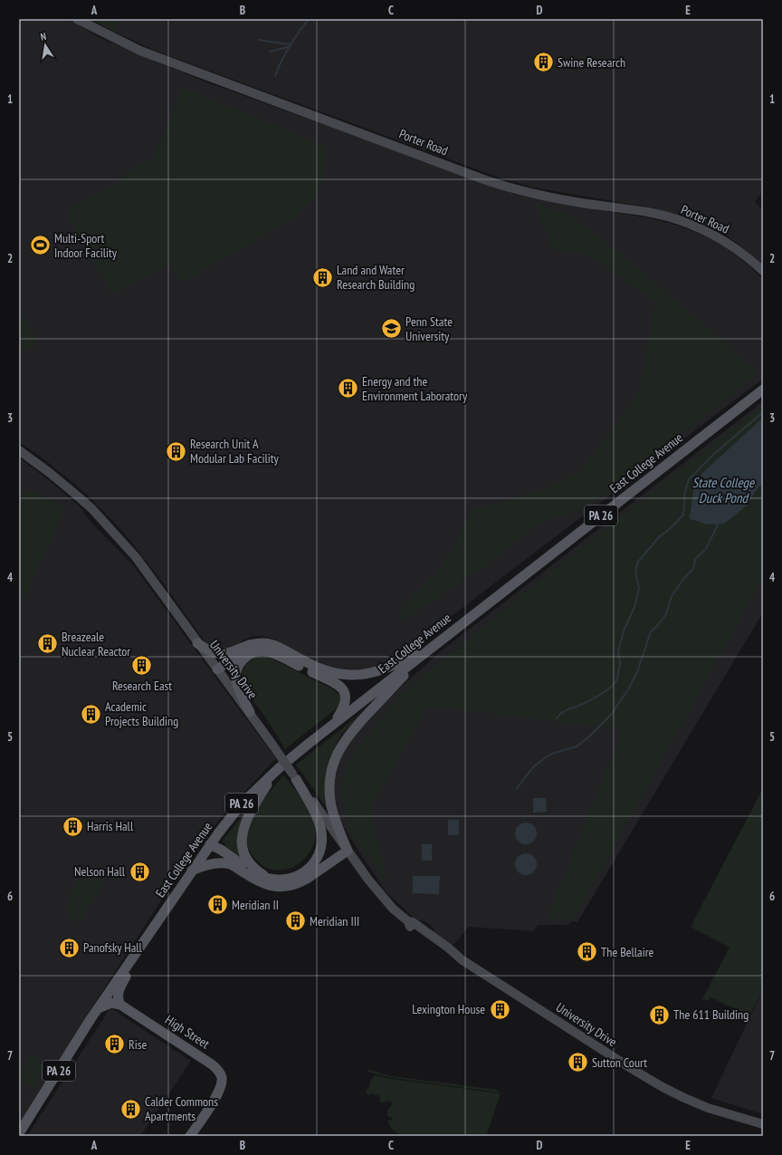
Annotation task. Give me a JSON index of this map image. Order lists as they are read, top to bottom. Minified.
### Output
{"streets":{"main road":["Porter Road","East College Avenue","PA 26","University Drive","High Street"]},"crossings":[["East College Avenue","High Street"]],"water":["State College Duck Pond"],"places":{"building":["Swine Research","Land and Water Research Building","Energy and the Environment Laboratory","Research Unit A Modular Lab Facility","Breazeale Nuclear Reactor","Research East","Academic Projects Building","Harris Hall","Nelson Hall","Meridian II","Meridian III","Panofsky Hall","The Bellaire","Lexington House","The 611 Building","Rise","Sutton Court","Calder Commons Apartments"],"sports":["Multi-Sport Indoor Facility"],"school or university":["Penn State University"]},"north":"top","grid":{"columns":["A","B","C","D","E"],"rows":["1","2","3","4","5","6","7"]}}
